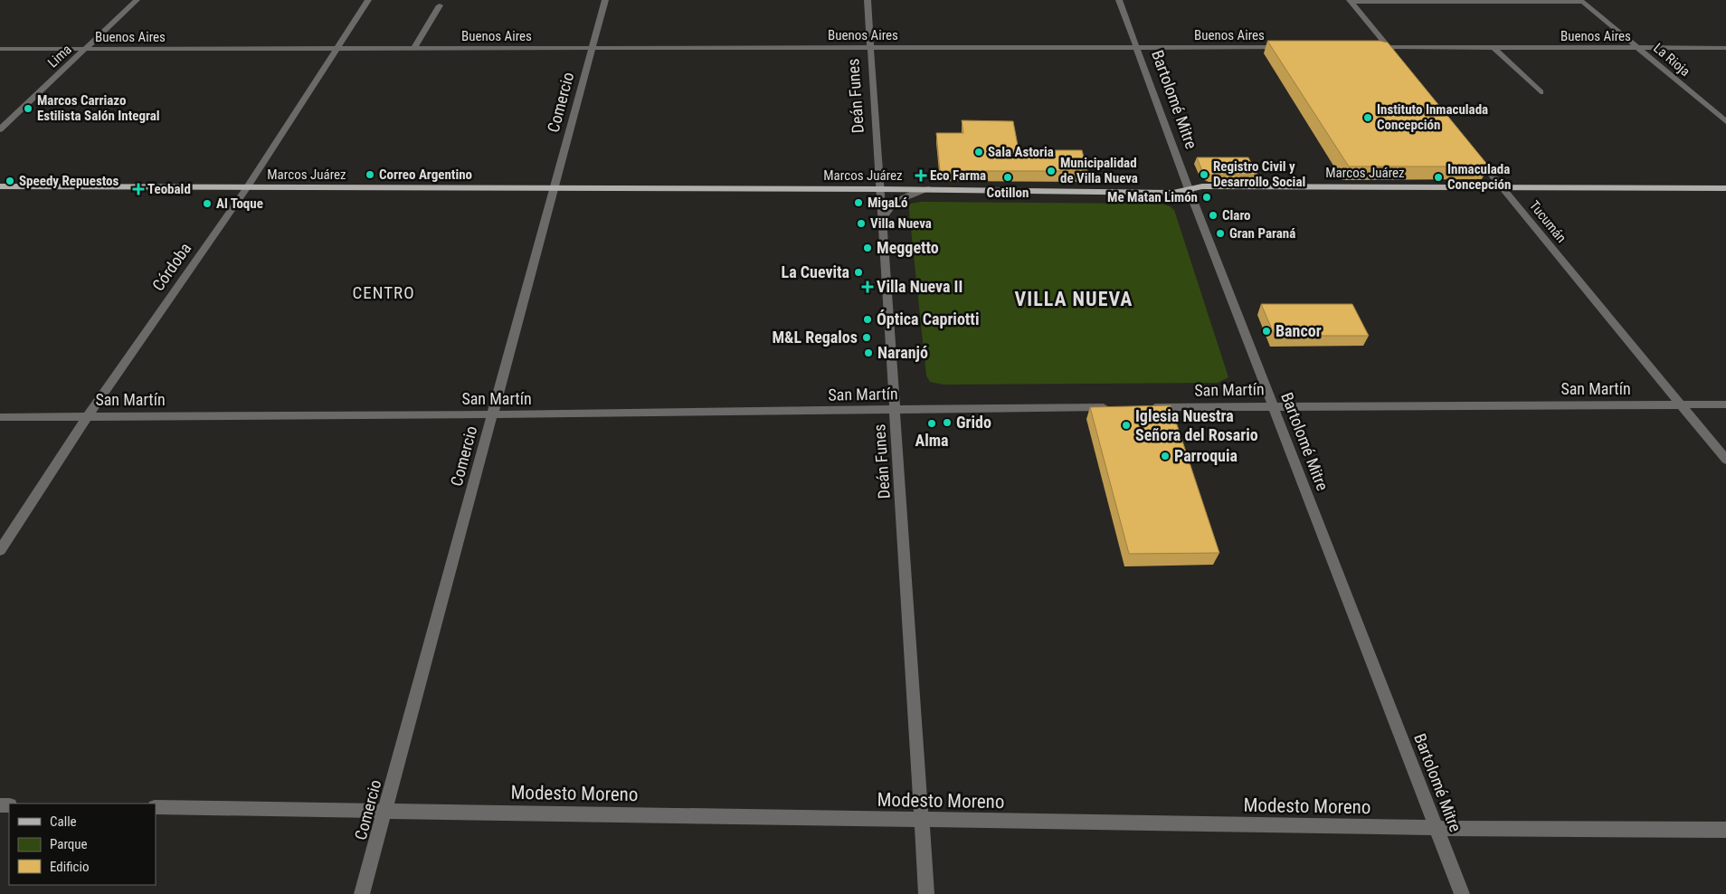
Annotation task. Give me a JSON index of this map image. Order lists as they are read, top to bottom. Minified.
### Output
{"streets":{"main road":["Marcos Juárez"],"street":["Buenos Aires","Lima","La Rioja","Deán Funes","Bartolomé Mitre","Comercio","Tucumán","Córdoba","San Martín","Modesto Moreno"]},"crossings":[["Buenos Aires","Lima"],["Buenos Aires","La Rioja"],["Buenos Aires","Deán Funes"],["Buenos Aires","Bartolomé Mitre"],["Buenos Aires","Comercio"],["Buenos Aires","Córdoba"],["Deán Funes","Marcos Juárez"],["Deán Funes","San Martín"],["Deán Funes","Modesto Moreno"],["Bartolomé Mitre","Marcos Juárez"],["Bartolomé Mitre","San Martín"],["Bartolomé Mitre","Modesto Moreno"],["Comercio","Marcos Juárez"],["Comercio","San Martín"],["Comercio","Modesto Moreno"],["Marcos Juárez","Tucumán"],["Marcos Juárez","Córdoba"],["Tucumán","San Martín"],["Córdoba","San Martín"]],"districts":["CENTRO","VILLA NUEVA"],"places":{"other":["Marcos Carriazo Estilista Salón Integral","Instituto Inmaculada Concepción","Sala Astoria","Municipalidad de Villa Nueva","Correo Argentino","Registro Civil y Desarrollo Social","Cotillon","Inmaculada Concepción","Speedy Repuestos","Me Matan Limón","MigaLó","Al Toque","Claro","Villa Nueva","Gran Paraná","Meggetto","La Cuevita","Óptica Capriotti","Bancor","M&L Regalos","Naranjó","Grido","Alma","Iglesia Nuestra Señora del Rosario","Parroquia"],"health":["Eco Farma","Teobald","Villa Nueva II"]},"legend":["Calle","Parque","Edificio"]}
